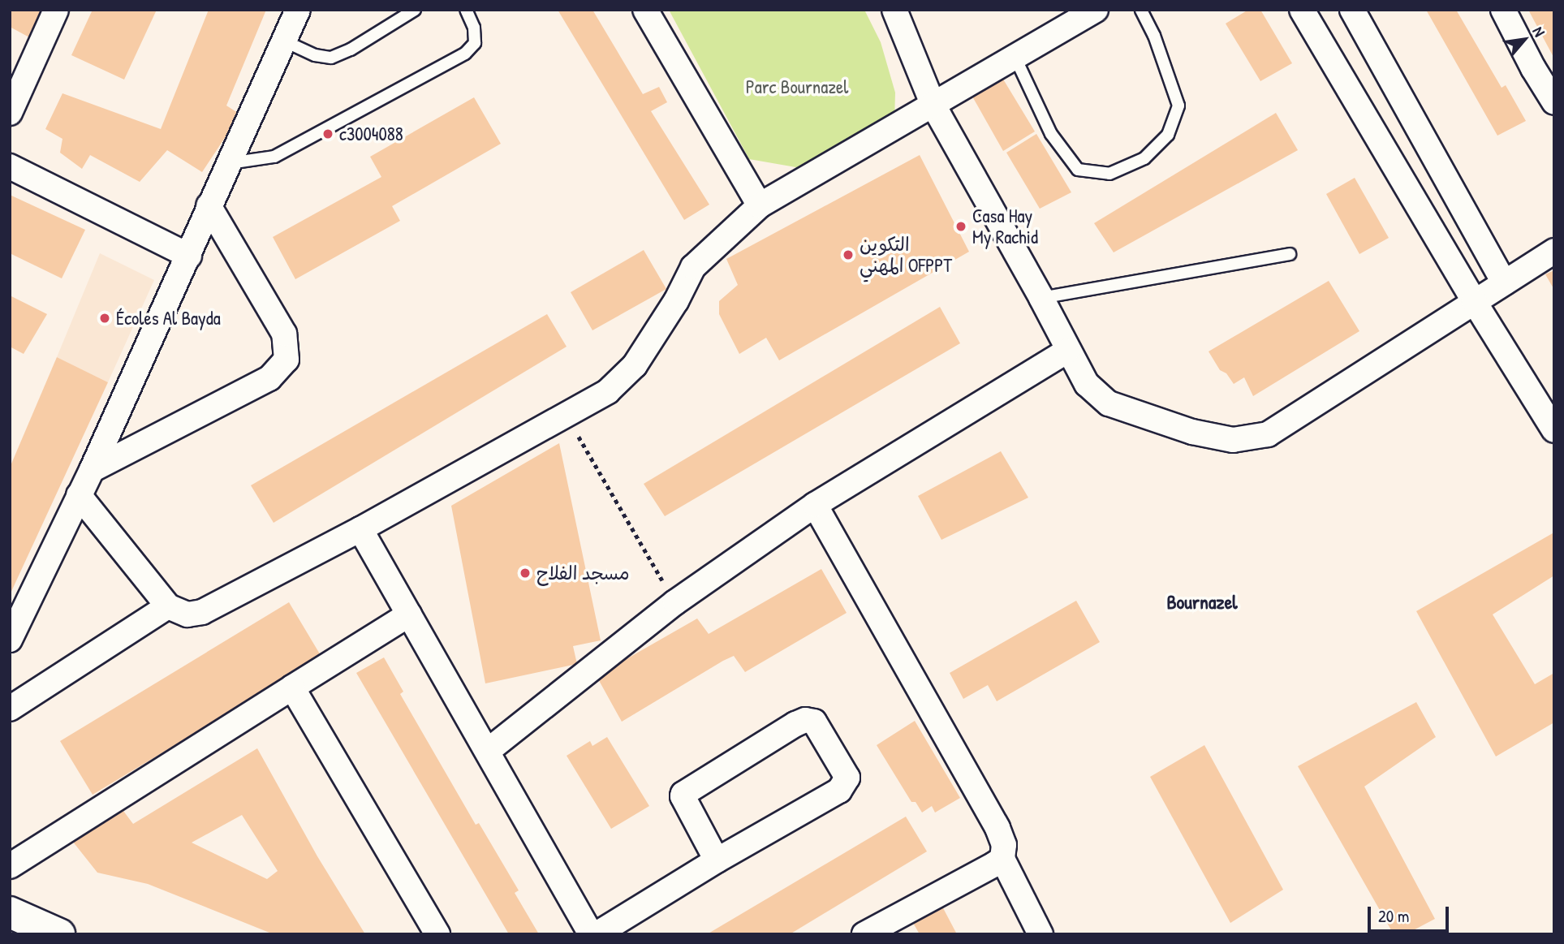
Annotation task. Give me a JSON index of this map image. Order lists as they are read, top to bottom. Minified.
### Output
{"districts":["Bournazel"],"parks":["Parc Bournazel"],"places":["c3004088","Casa Hay My Rachid","التكوين المهني OFPPT","Écoles Al Bayda","مسجد الفلاح"],"scale_bar":"20 m","north":"top right"}
